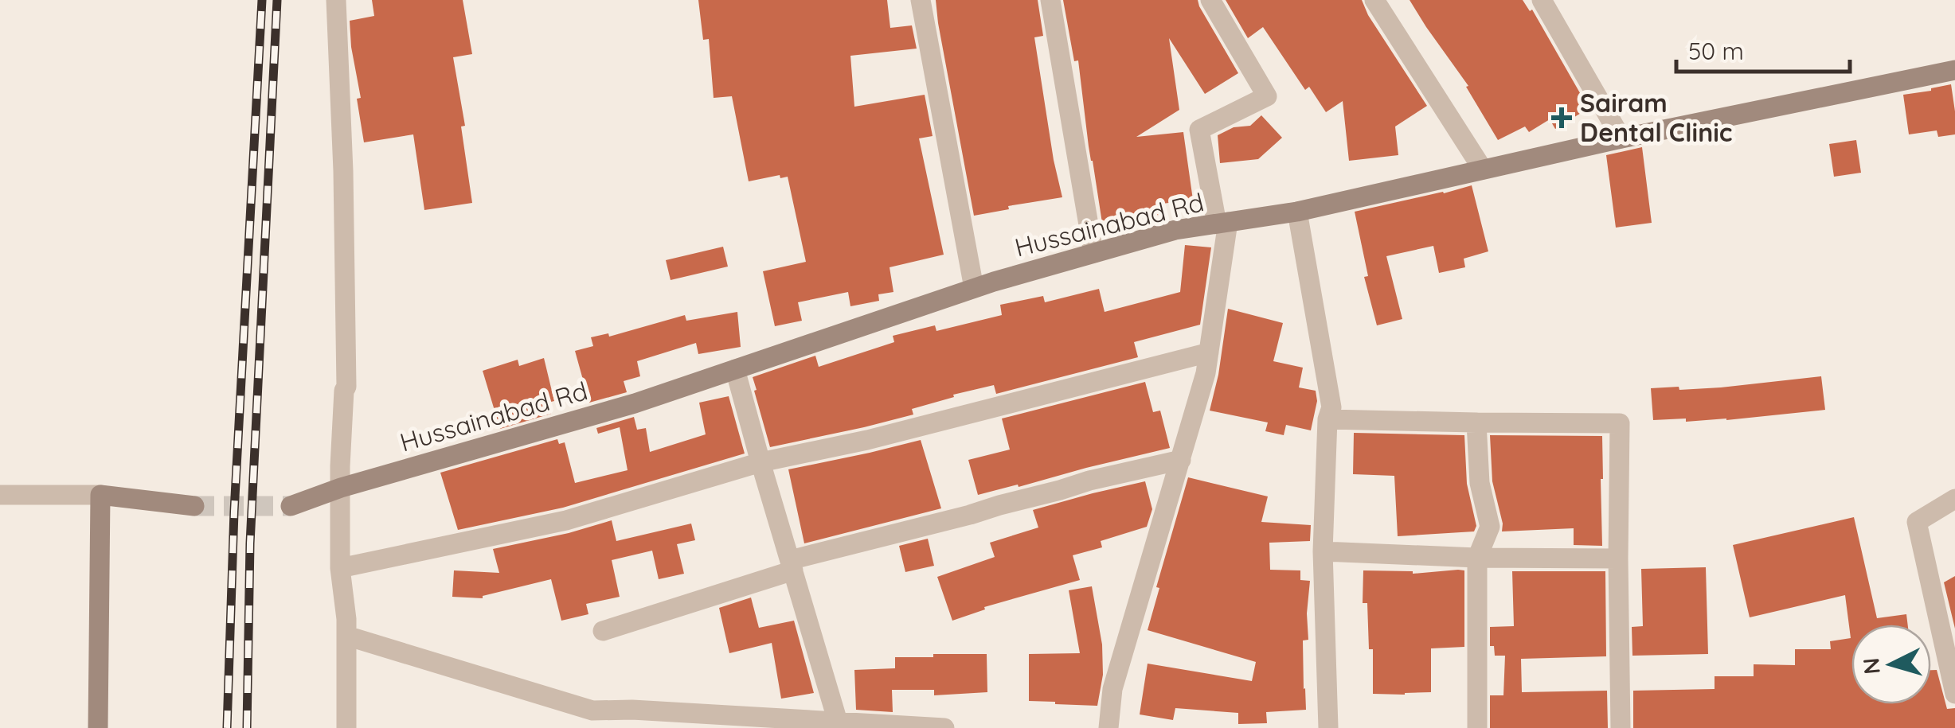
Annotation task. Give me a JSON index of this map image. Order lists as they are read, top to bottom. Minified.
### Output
{"streets":{"street":["Hussainabad Rd"]},"places":{"health":["Sairam Dental Clinic"]},"scale_bar":"50 m","north":"left"}
